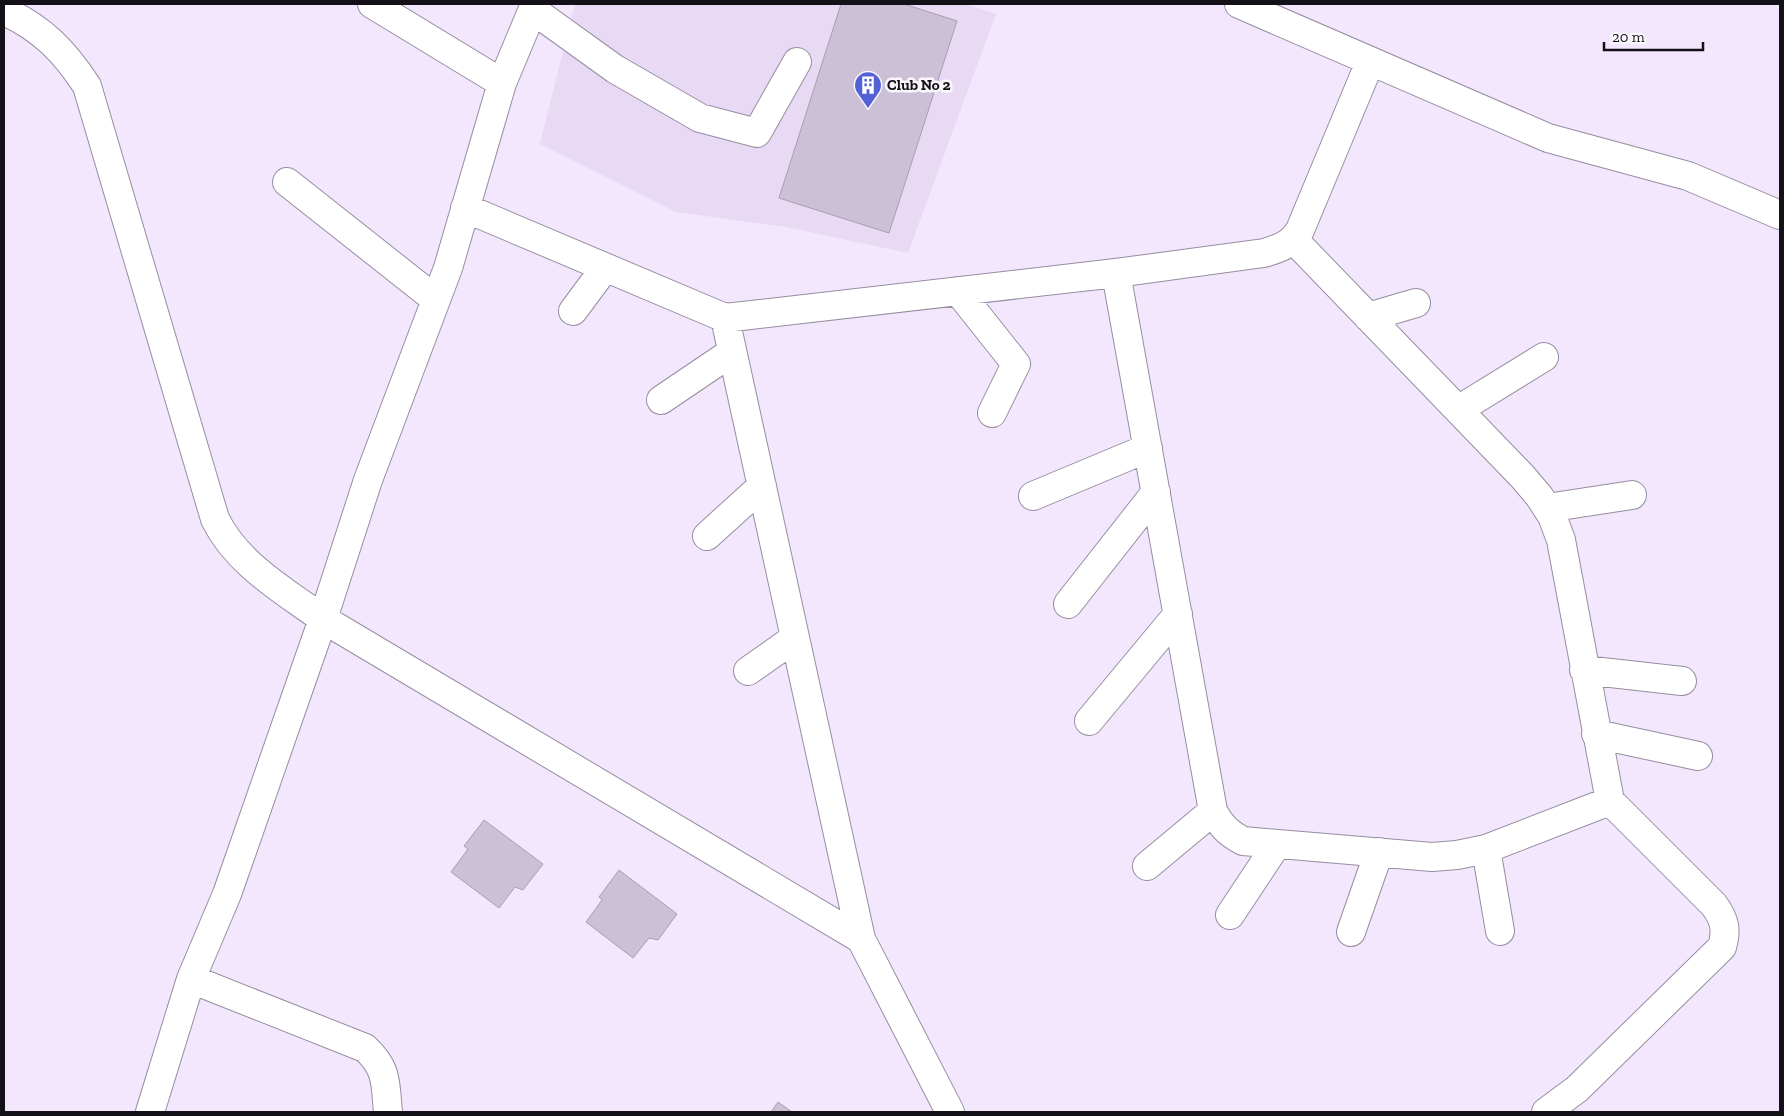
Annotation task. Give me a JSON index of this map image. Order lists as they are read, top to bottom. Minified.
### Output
{"places":{"building":["Club No 2"]},"scale_bar":"20 m"}
